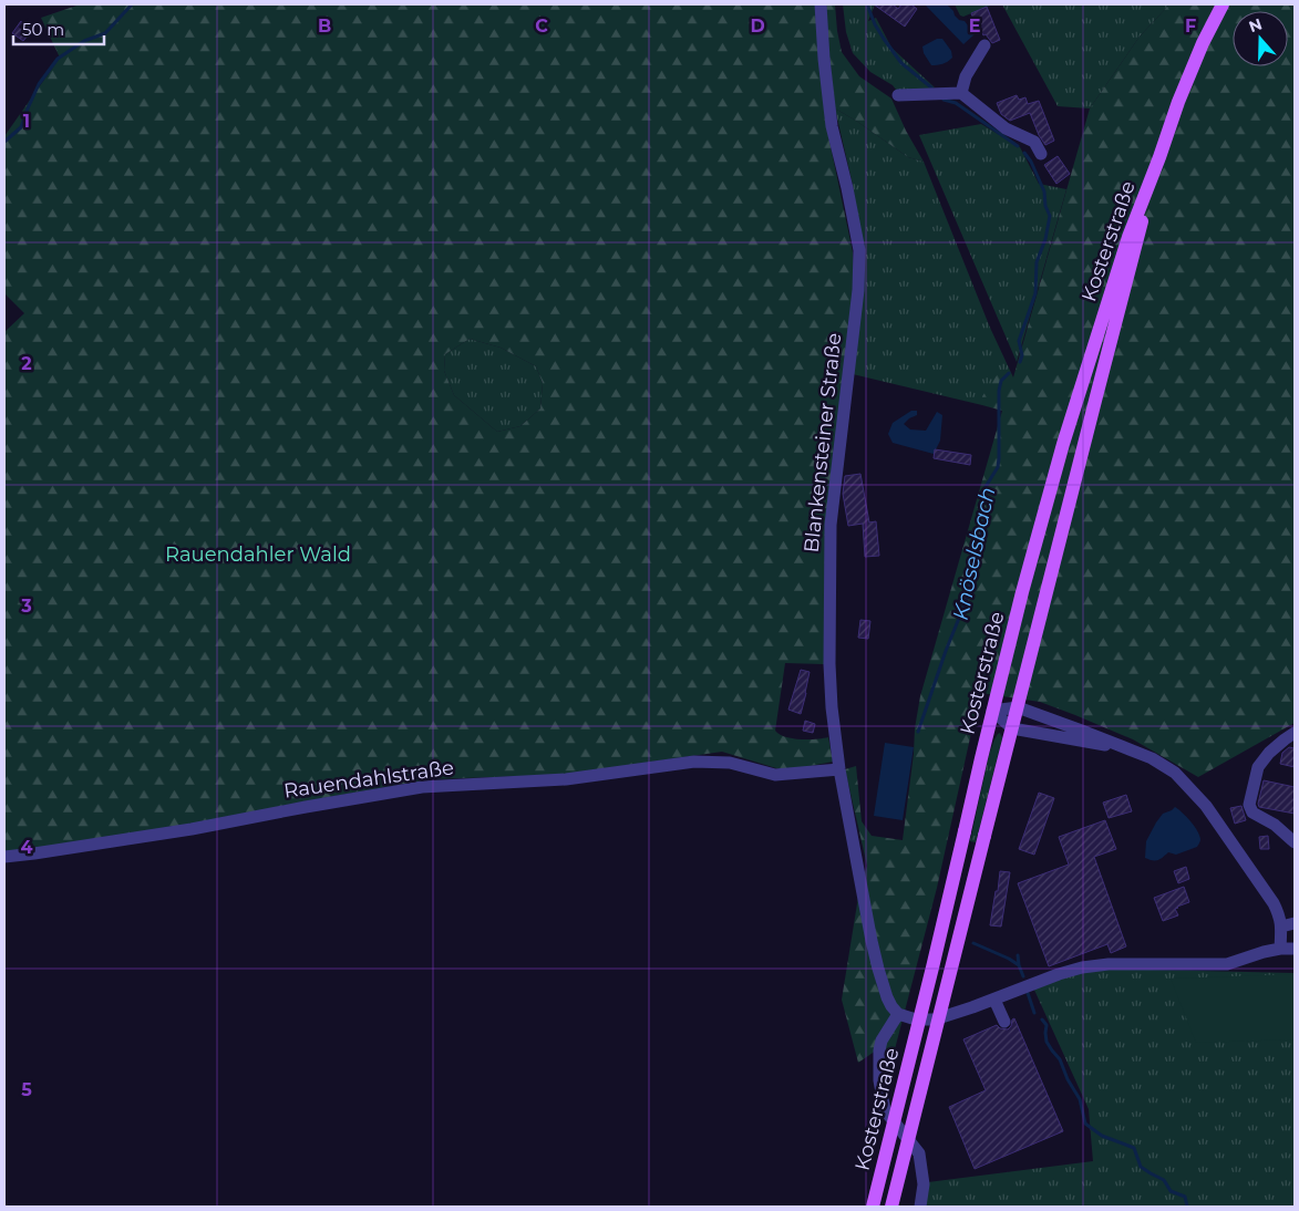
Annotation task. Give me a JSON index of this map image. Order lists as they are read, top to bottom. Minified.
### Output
{"streets":{"main road":["Kosterstraße"],"street":["Blankensteiner Straße","Rauendahlstraße"]},"crossings":[["Blankensteiner Straße","Rauendahlstraße"]],"water":["Knöselsbach"],"parks":["Rauendahler Wald"],"scale_bar":"50 m","north":"top","grid":{"columns":["B","C","D","E","F"],"rows":["1","2","3","4","5"]}}
